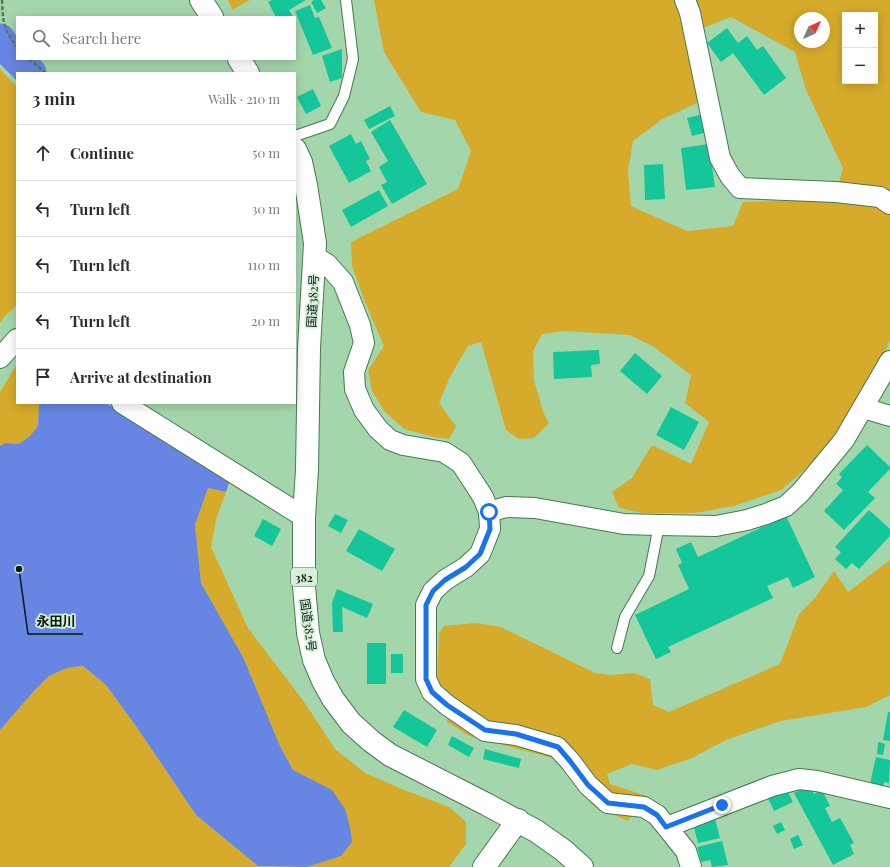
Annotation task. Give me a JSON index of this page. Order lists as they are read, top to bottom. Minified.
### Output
{"streets":{"main road":["国道382号","382"]},"places":["永田川"],"north":"top right","page":{"map_buttons":["+","−"],"search":"Search here","heading":["3 min","Walk · 210 m"],"list":[["Continue","50 m"],["Turn left","30 m"],["Turn left","110 m"],["Turn left","20 m"],"Arrive at destination"]}}
